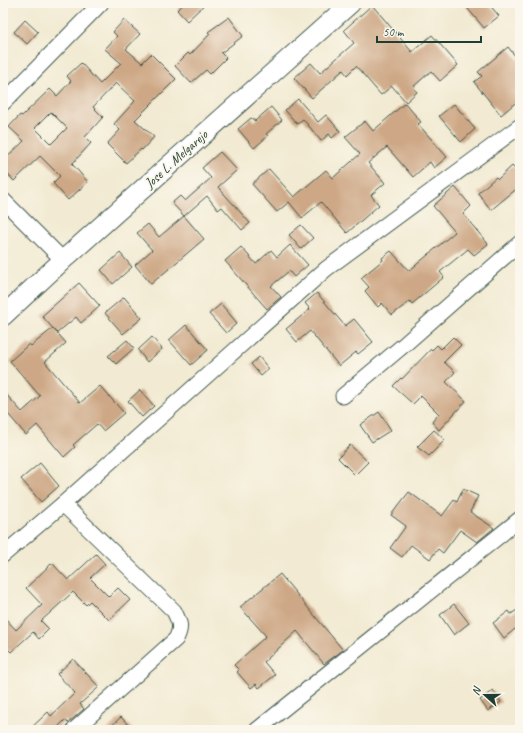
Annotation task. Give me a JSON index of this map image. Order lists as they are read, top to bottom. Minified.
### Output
{"streets":{"street":["Jose L. Melgarejo"]},"scale_bar":"50 m","north":"left"}
